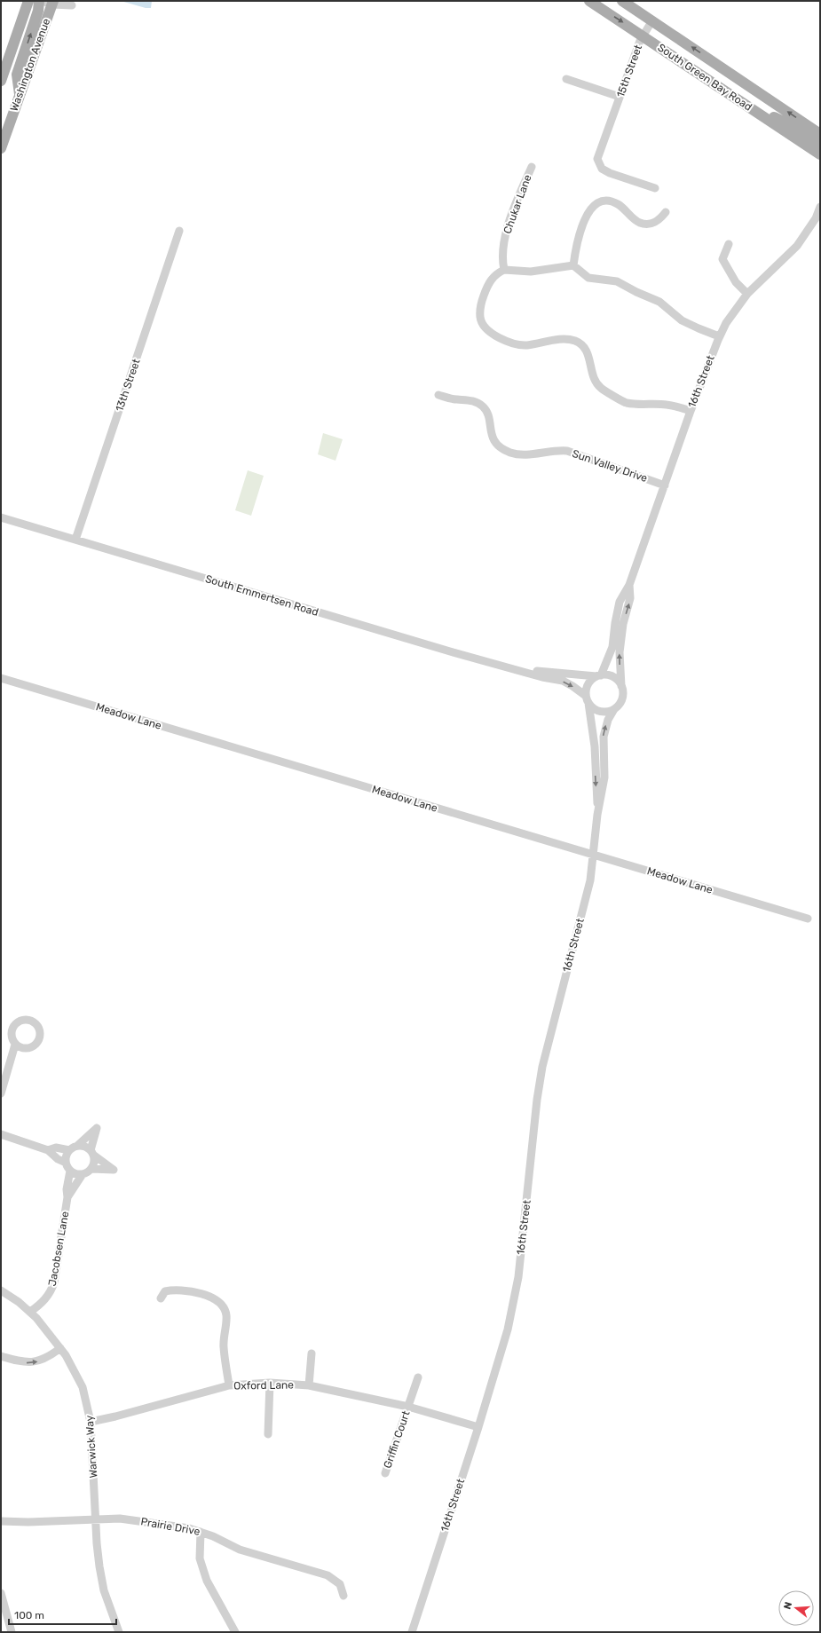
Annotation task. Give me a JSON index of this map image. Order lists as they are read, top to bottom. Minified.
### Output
{"streets":{"main road":["Washington Avenue","South Green Bay Road"],"street":["15th Street","Chukar Lane","16th Street","13th Street","Sun Valley Drive","South Emmertsen Road","Meadow Lane","Jacobsen Lane","Oxford Lane","Griffin Court","Warwick Way","Prairie Drive"]},"crossings":[["15th Street","South Green Bay Road"],["16th Street","Sun Valley Drive"],["16th Street","South Emmertsen Road"],["16th Street","Meadow Lane"],["16th Street","Oxford Lane"],["13th Street","South Emmertsen Road"],["Jacobsen Lane","Warwick Way"],["Oxford Lane","Griffin Court"],["Oxford Lane","Warwick Way"],["Warwick Way","Prairie Drive"]],"scale_bar":"100 m","north":"left"}
